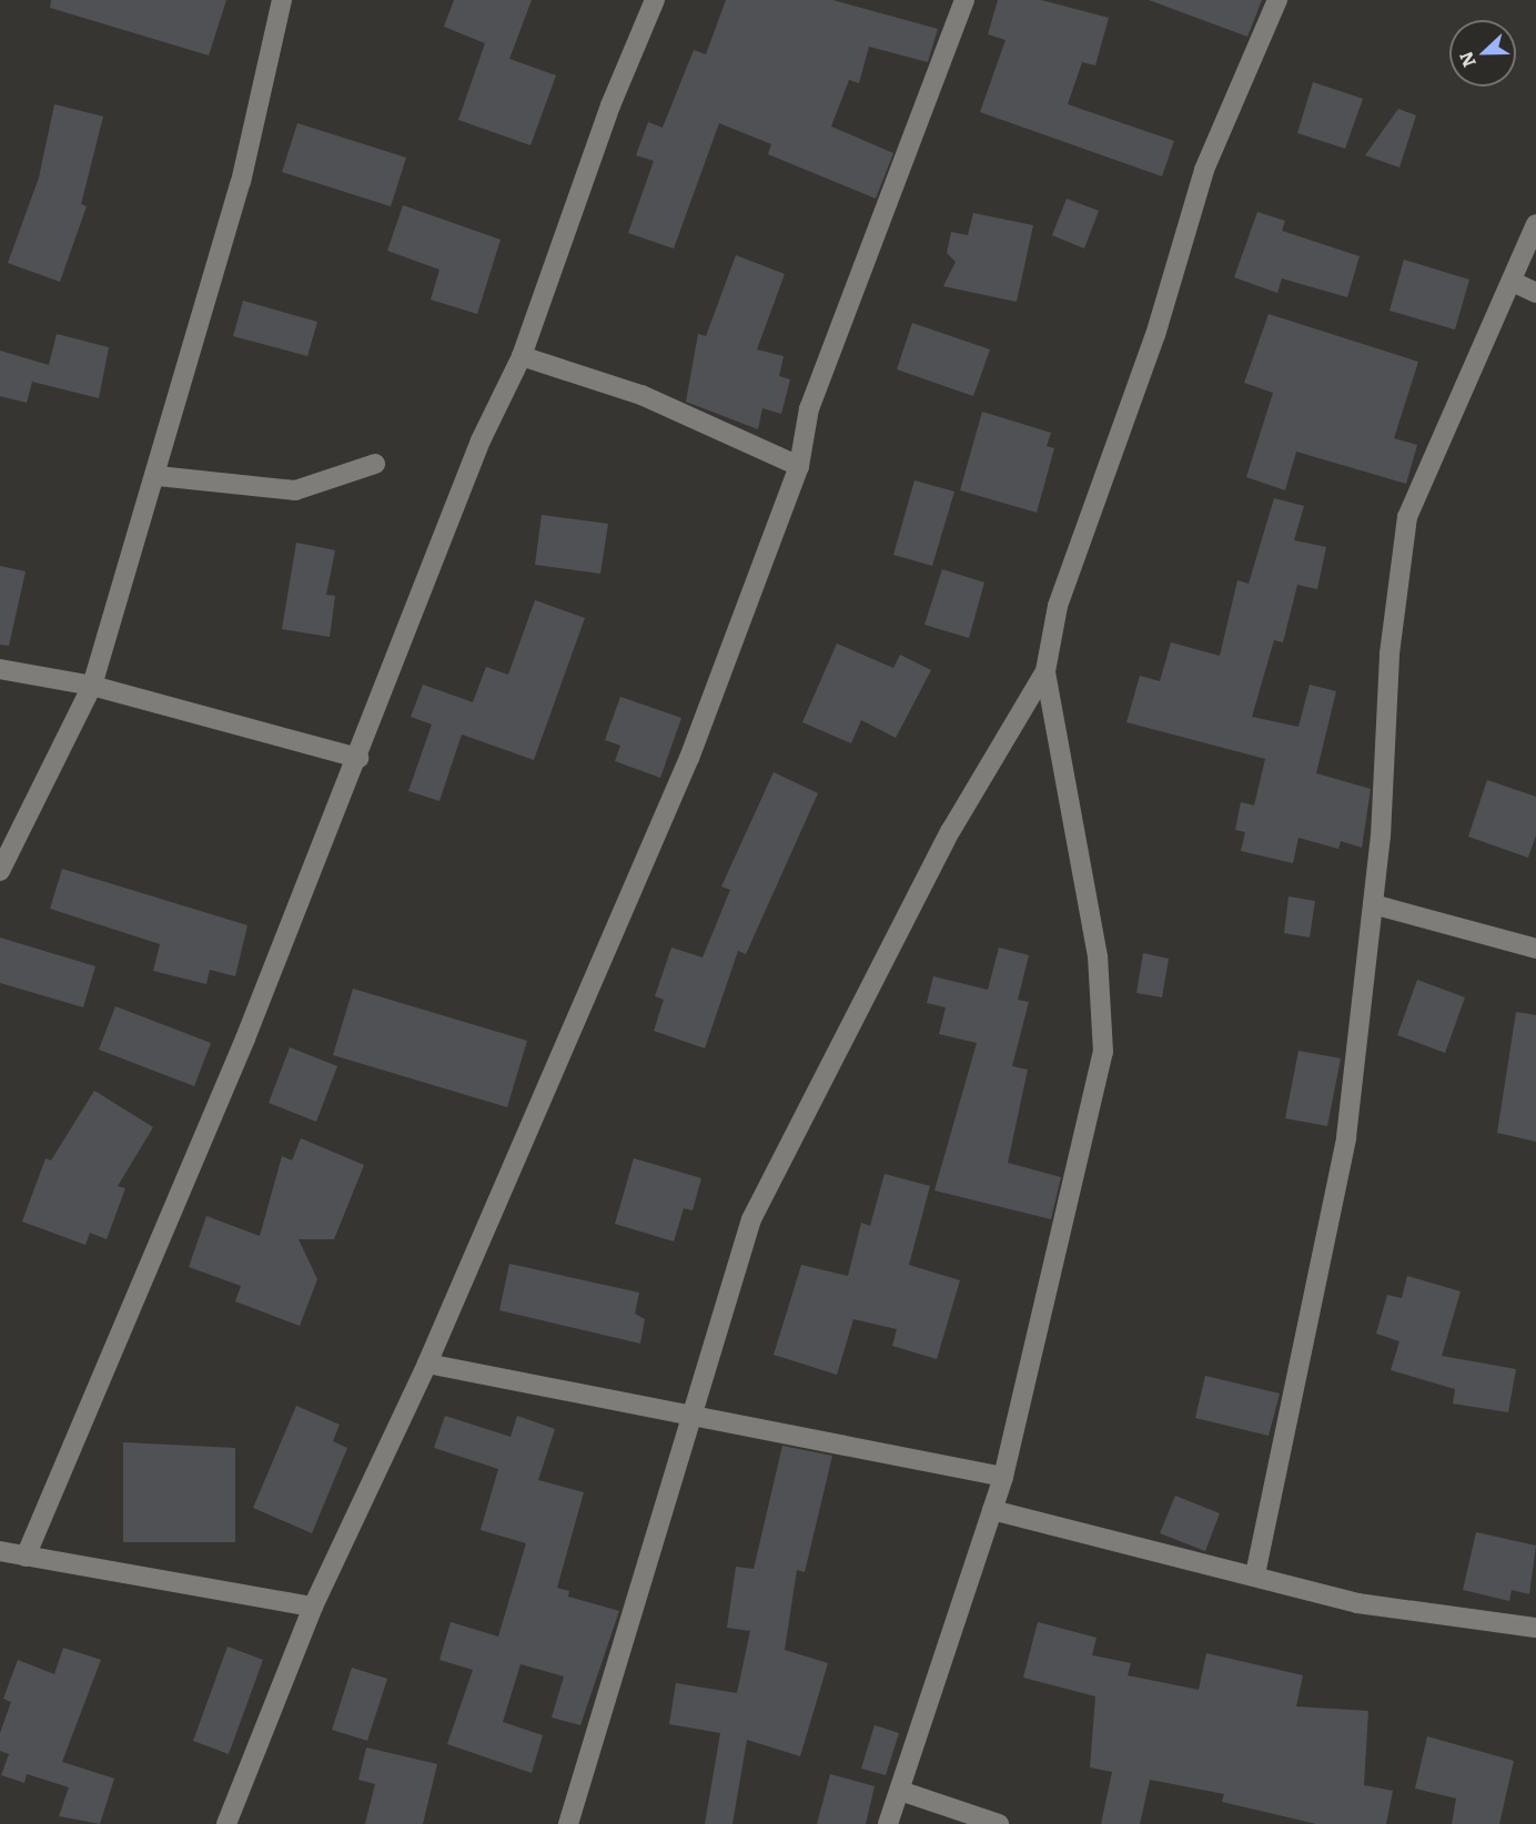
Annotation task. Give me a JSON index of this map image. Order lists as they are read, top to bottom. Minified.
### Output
{"north":"left"}
